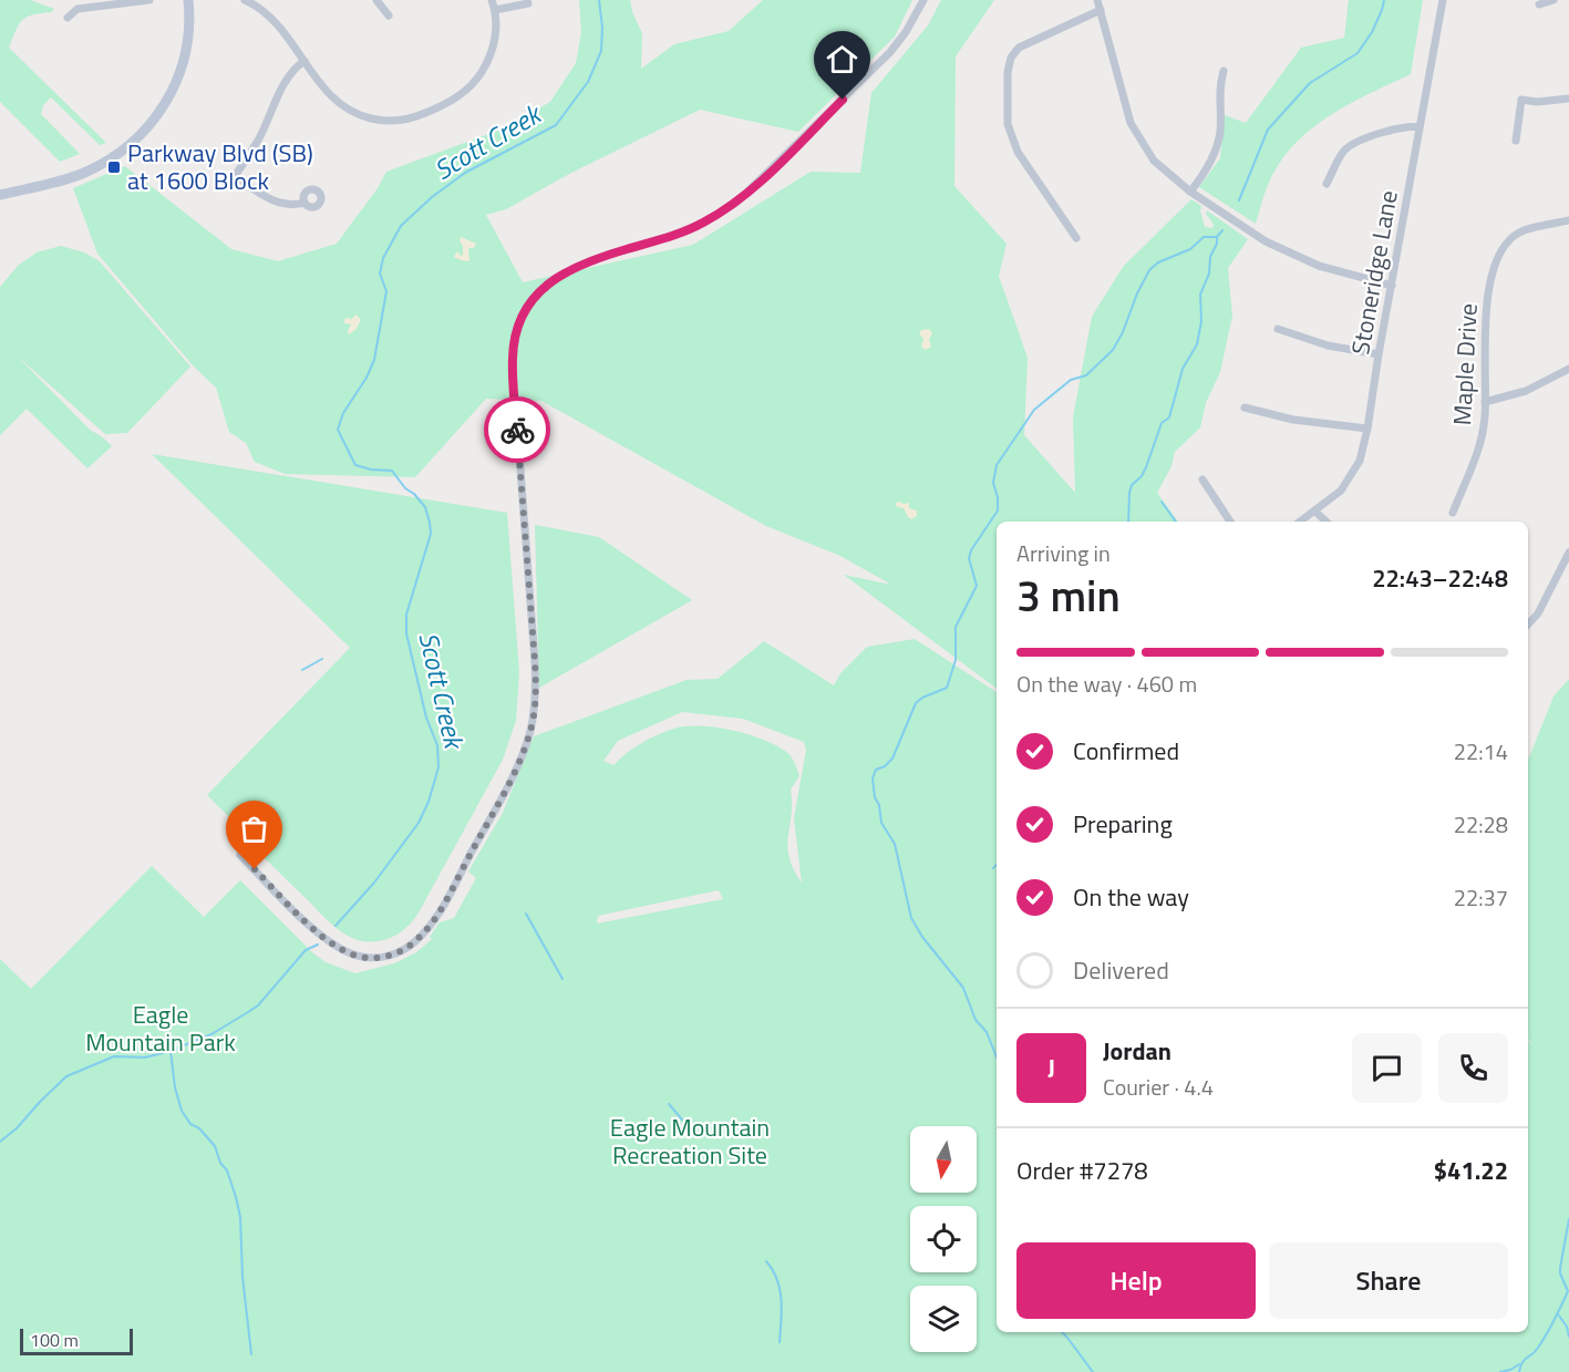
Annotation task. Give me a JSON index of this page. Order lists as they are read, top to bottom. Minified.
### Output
{"streets":{"street":["Stoneridge Lane","Maple Drive"]},"water":["Scott Creek"],"parks":["Eagle Mountain Park","Eagle Mountain Recreation Site"],"places":{"transit":["Parkway Blvd (SB) at 1600 Block"]},"scale_bar":"100 m","north":"bottom","page":{"heading":["3 min","Arriving in","22:43–22:48"],"panel":["Jordan","Courier · 4.4","Order #7278","$41.22"],"bar":"On the way · 460 m","list":[["Confirmed","22:14"],["Preparing","22:28"],["On the way","22:37"],"Delivered"],"round":"J","buttons":["Help","Share"],"scale":"100 m"}}
